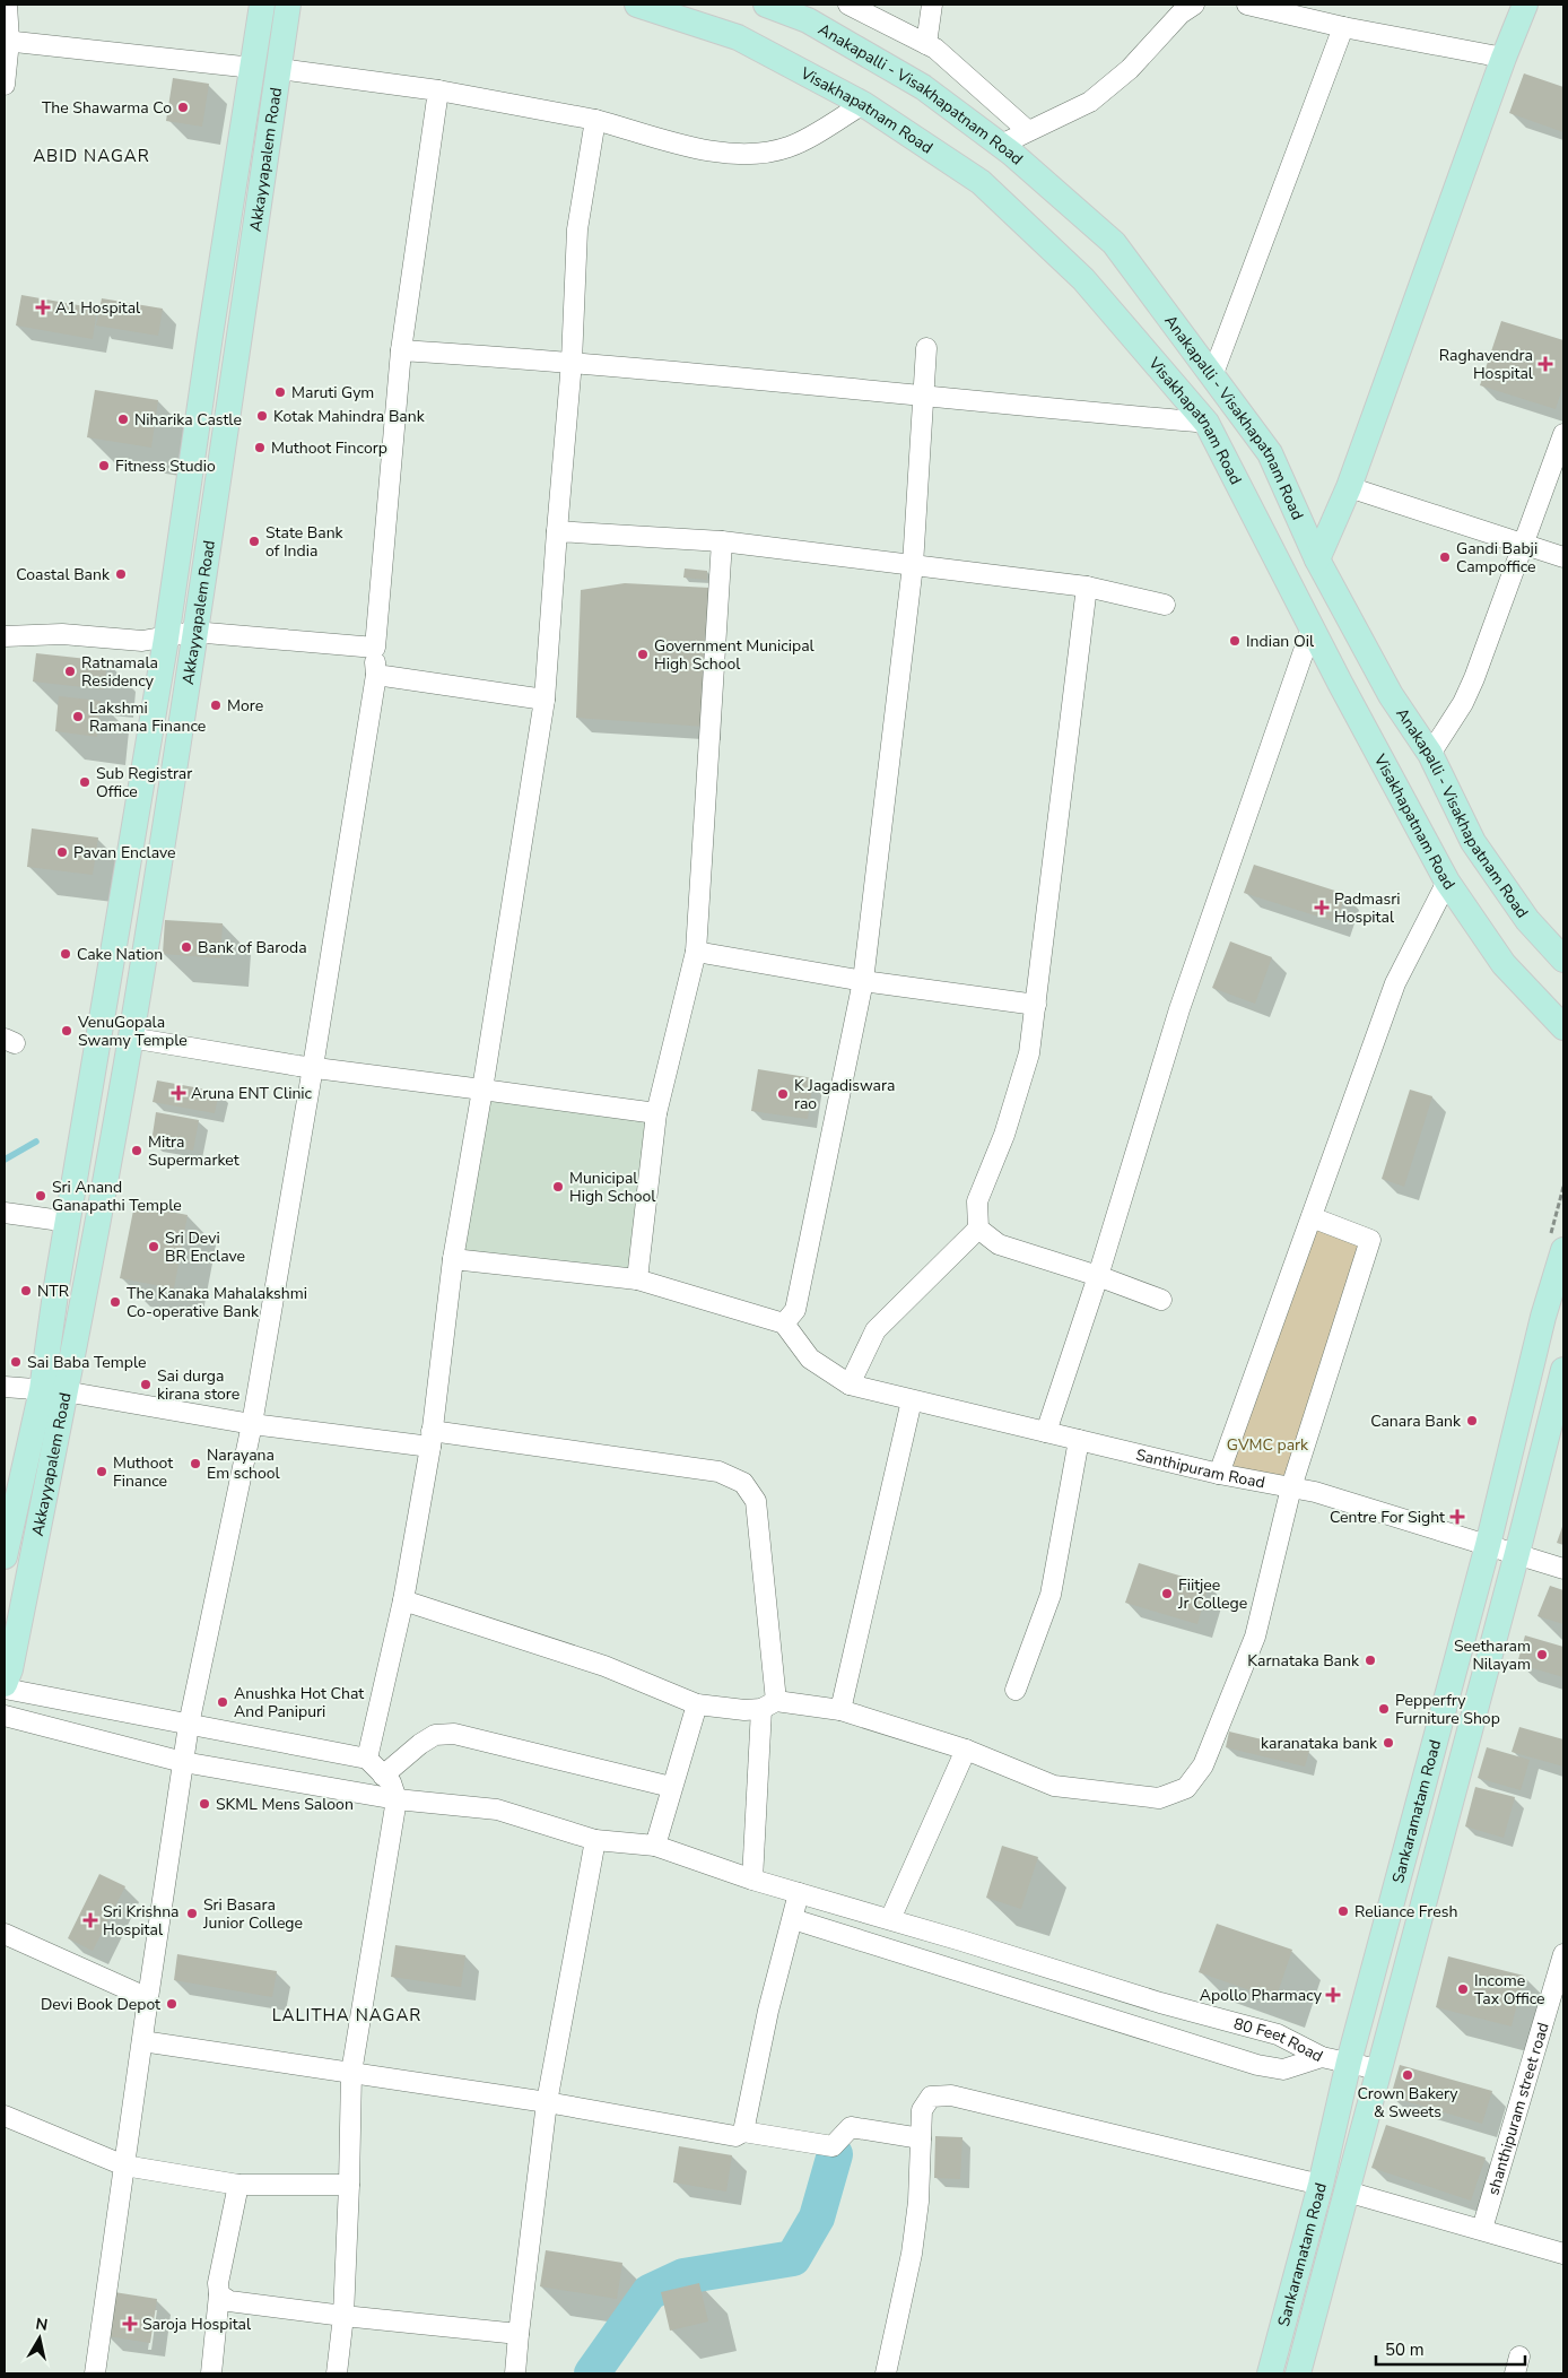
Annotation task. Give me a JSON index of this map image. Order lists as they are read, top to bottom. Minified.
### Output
{"streets":{"main road":["Anakapalli - Visakhapatnam Road","Visakhapatnam Road","Akkayyapalem Road","Sankaramatam Road"],"street":["Santhipuram Road","80 Feet Road","shanthipuram street road"]},"crossings":[["Santhipuram Road","Sankaramatam Road"]],"districts":["ABID NAGAR","LALITHA NAGAR"],"parks":["GVMC park"],"places":{"other":["The Shawarma Co","Maruti Gym","Kotak Mahindra Bank","Niharika Castle","Muthoot Fincorp","Fitness Studio","State Bank of India","Gandi Babji Campoffice","Coastal Bank","Indian Oil","Government Municipal High School","Ratnamala Residency","More","Lakshmi Ramana Finance","Sub Registrar Office","Pavan Enclave","Bank of Baroda","Cake Nation","VenuGopala Swamy Temple","K Jagadiswara rao","Mitra Supermarket","Municipal High School","Sri Anand Ganapathi Temple","Sri Devi BR Enclave","NTR","The Kanaka Mahalakshmi Co-operative Bank","Sai Baba Temple","Sai durga kirana store","Canara Bank","Narayana Em school","Muthoot Finance","Fiitjee Jr College","Seetharam Nilayam","Karnataka Bank","Anushka Hot Chat And Panipuri","Pepperfry Furniture Shop","karanataka bank","SKML Mens Saloon","Reliance Fresh","Sri Basara Junior College","Income Tax Office","Devi Book Depot","Crown Bakery & Sweets"],"health":["A1 Hospital","Raghavendra Hospital","Padmasri Hospital","Aruna ENT Clinic","Centre For Sight","Sri Krishna Hospital","Apollo Pharmacy","Saroja Hospital"]},"scale_bar":"50 m","north":"top"}
